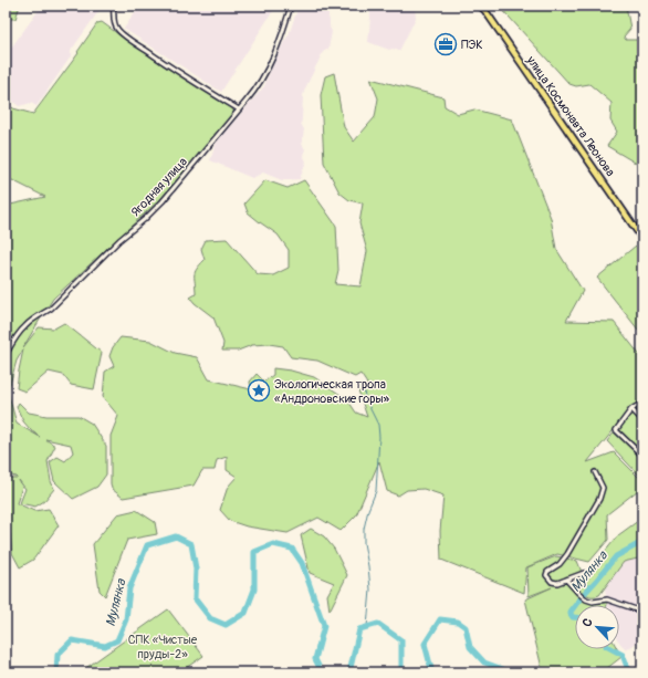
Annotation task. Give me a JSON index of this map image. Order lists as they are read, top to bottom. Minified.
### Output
{"streets":{"main road":["улица Космонавта Леонова"],"street":["Ягодная улица"]},"water":["Мулянка"],"parks":["СПК «Чистые пруды-2»"],"places":{"office":["ПЭК"],"place":["Экологическая тропа «Андроновские горы»"]},"north":"top left"}
